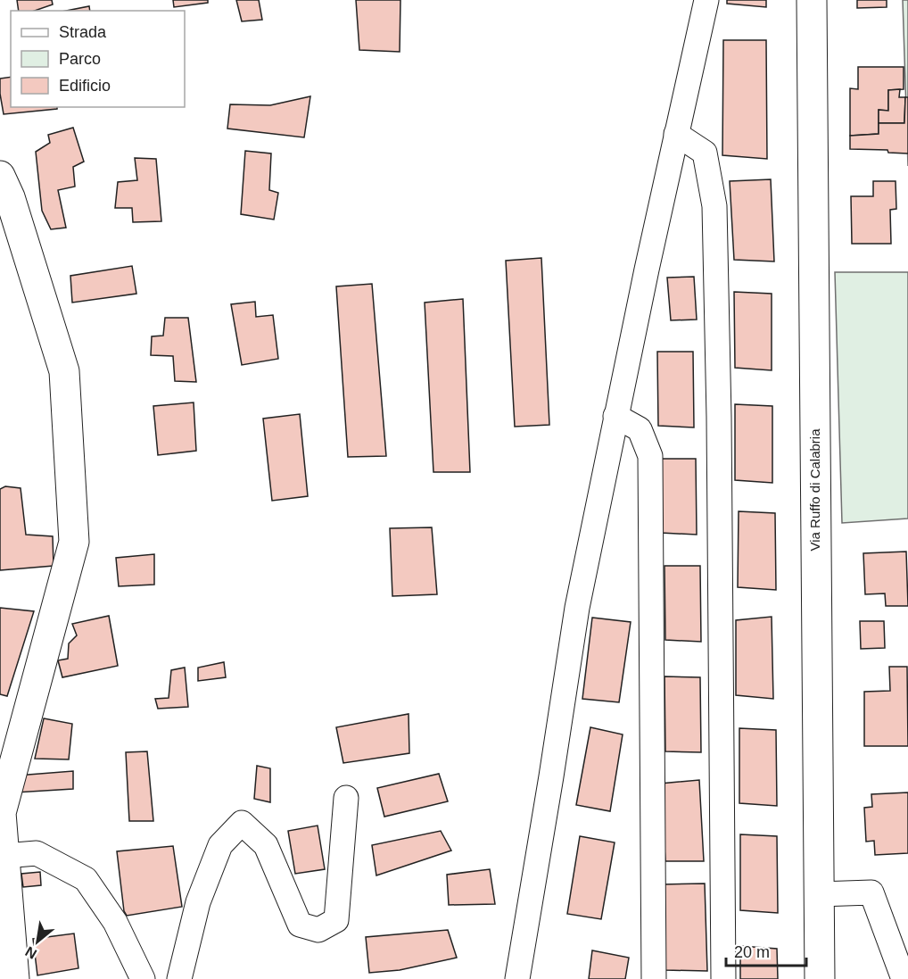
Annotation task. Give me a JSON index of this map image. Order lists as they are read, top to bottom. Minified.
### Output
{"streets":{"street":["Via Ruffo di Calabria"]},"legend":["Strada","Parco","Edificio"],"scale_bar":"20 m","north":"bottom left"}
